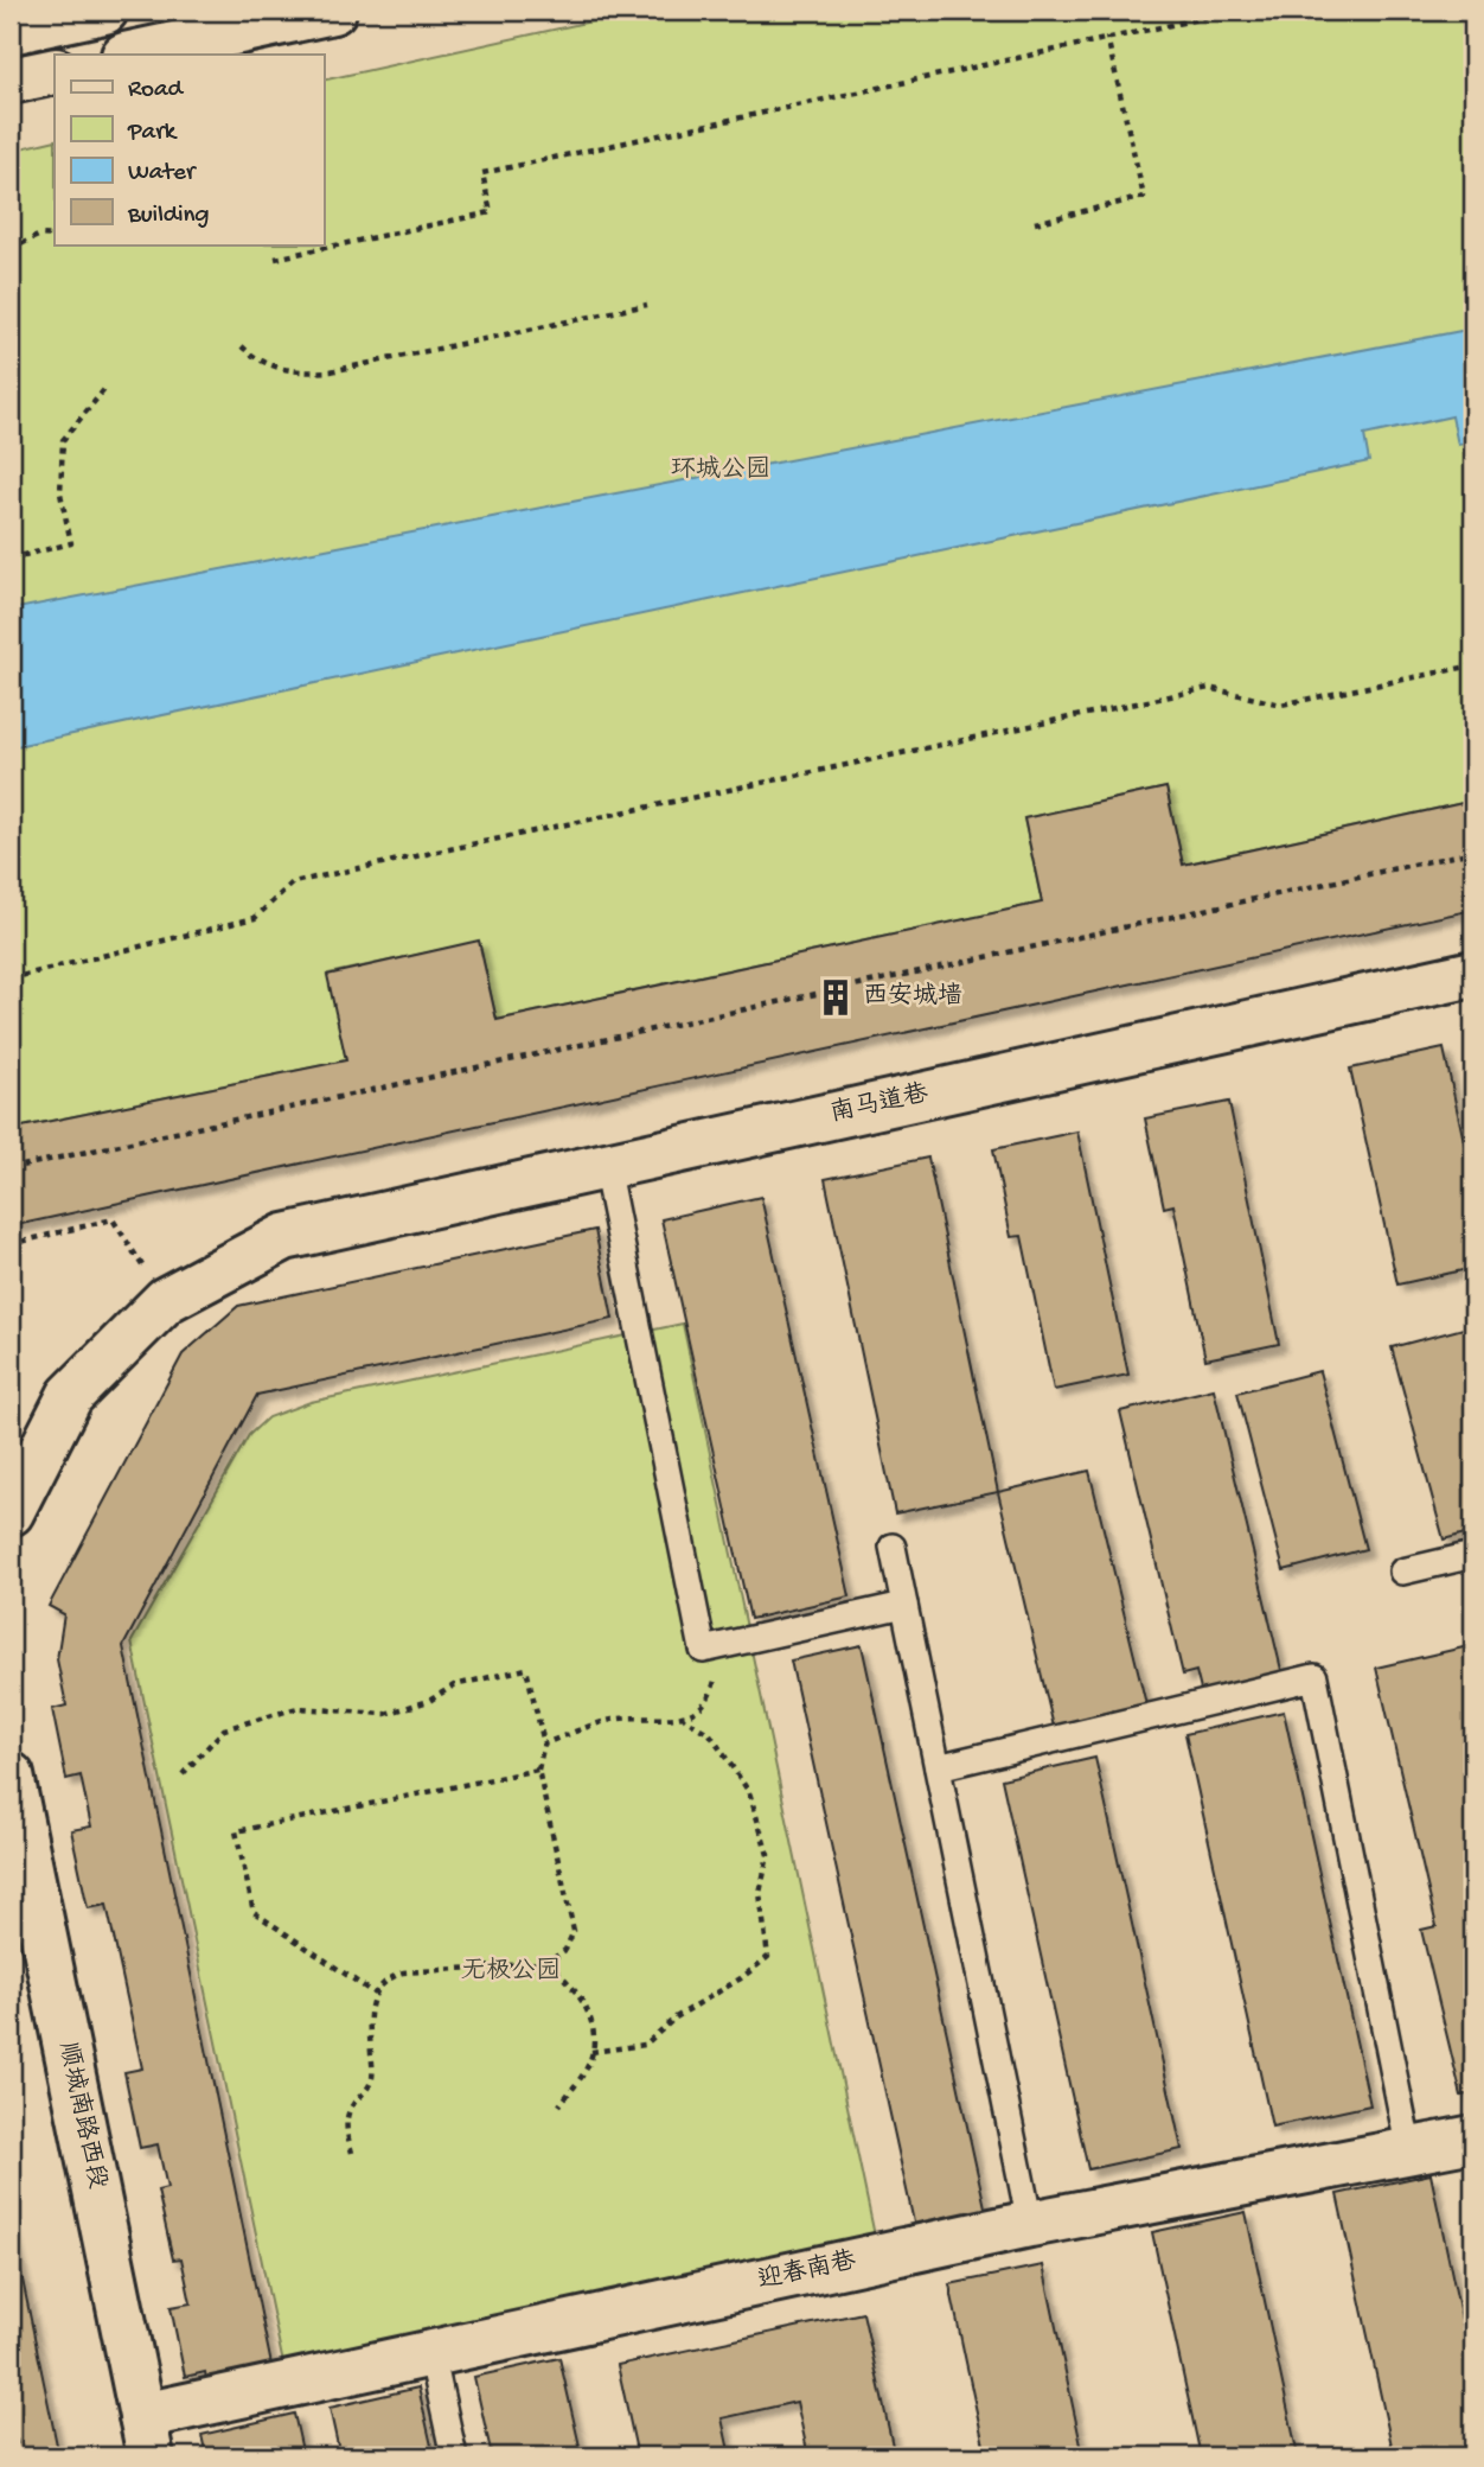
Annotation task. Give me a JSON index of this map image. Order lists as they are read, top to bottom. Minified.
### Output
{"streets":{"street":["南马道巷","顺城南路西段","迎春南巷"]},"crossings":[["顺城南路西段","迎春南巷"]],"parks":["环城公园","无极公园"],"places":{"building":["西安城墙"]},"legend":["Road","Park","Water","Building"]}
